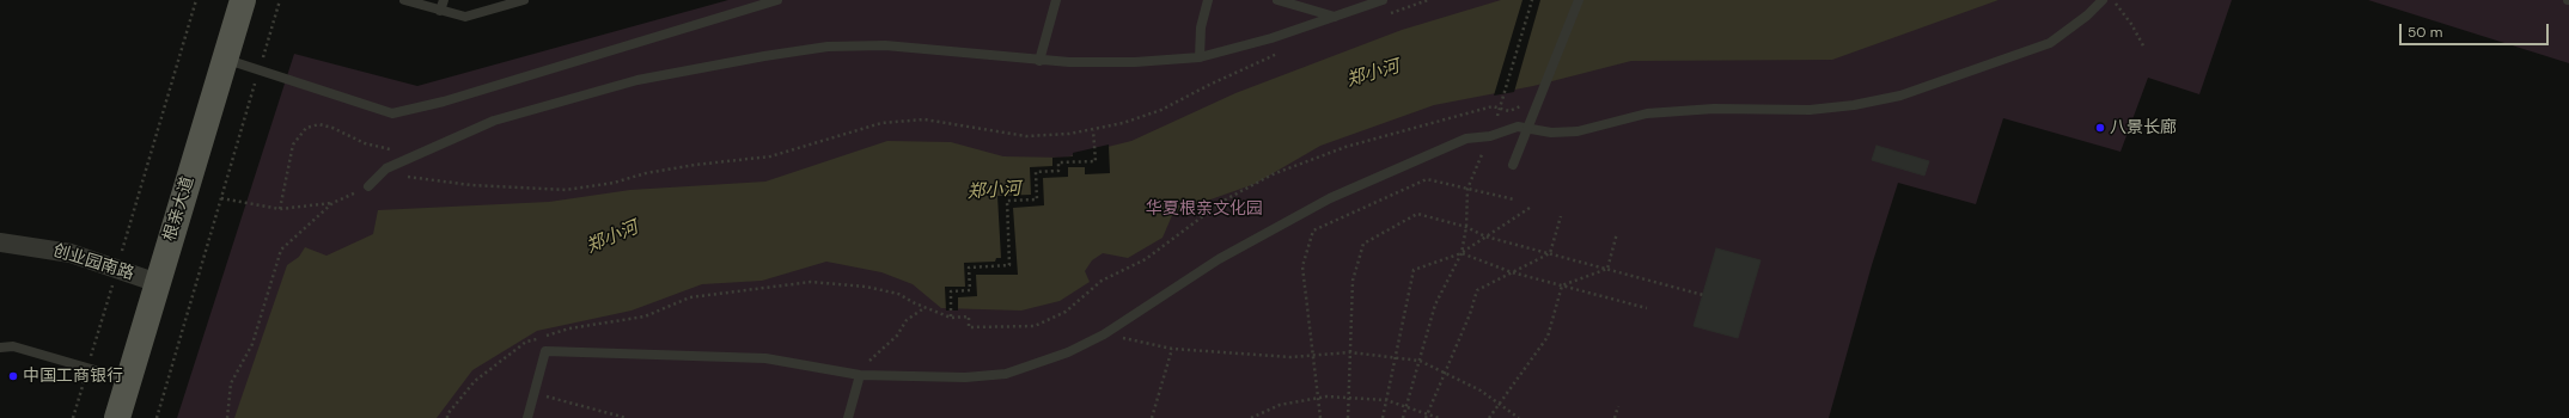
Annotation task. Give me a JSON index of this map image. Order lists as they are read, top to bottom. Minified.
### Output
{"streets":{"main road":["根亲大道"],"street":["创业园南路"]},"crossings":[["根亲大道","创业园南路"]],"water":["郑小河"],"parks":["华夏根亲文化园"],"places":["八景长廊","中国工商银行"],"scale_bar":"50 m"}
